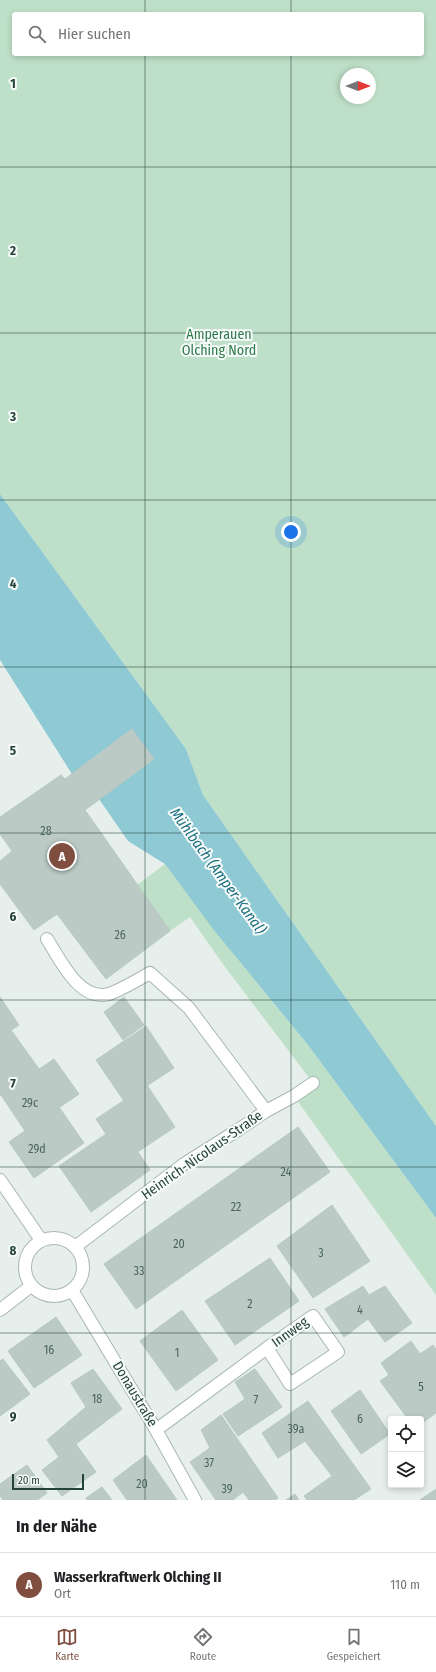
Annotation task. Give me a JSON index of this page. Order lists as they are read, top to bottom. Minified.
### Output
{"streets":{"street":["Heinrich-Nicolaus-Straße","Innweg","Donaustraße"]},"crossings":[["Heinrich-Nicolaus-Straße","Donaustraße"],["Innweg","Donaustraße"]],"water":["Mühlbach (Amper-Kanal)"],"parks":["Amperauen Olching Nord"],"house_numbers":["28","26","29c","29d","24","22","20","3","33","2","4","16","1","5","18","7","6","39a","37","20","39"],"scale_bar":"20 m","north":"right","page":{"search":"Hier suchen","pins":"A","scale":"20 m","heading":"In der Nähe","list":[{"mark":"A","name":"Wasserkraftwerk Olching II","note":"Ort","value":"110 m"}],"nav":["Karte","Route","Gespeichert"]},"grid":{"rows":["1","2","3","4","5","6","7","8","9"]}}
